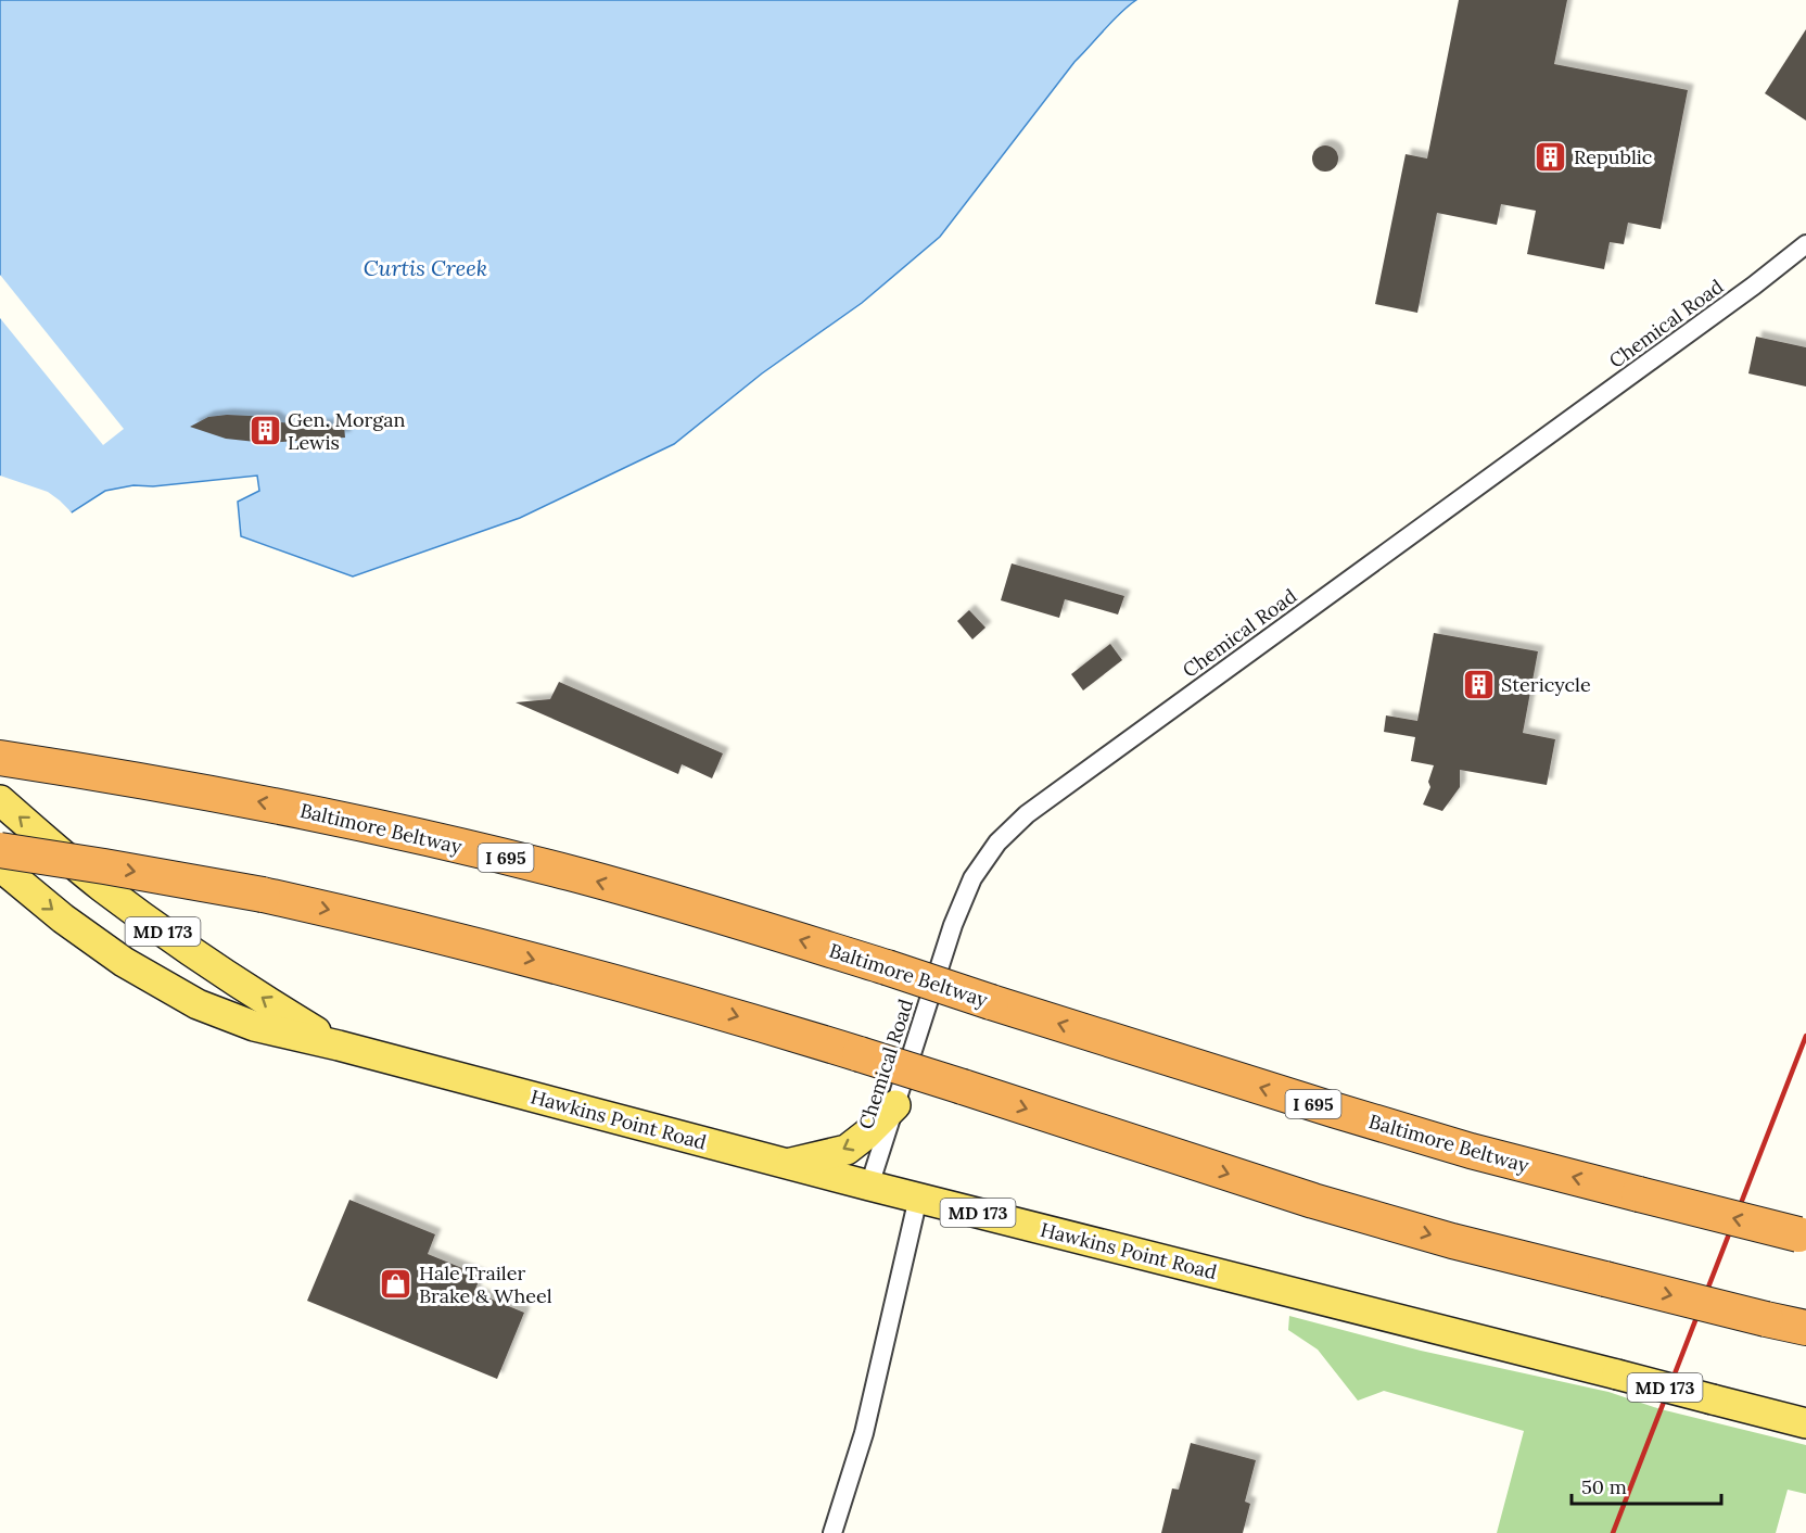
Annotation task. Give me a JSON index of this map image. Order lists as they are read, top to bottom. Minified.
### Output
{"streets":{"highway":["Baltimore Beltway","I 695"],"main road":["MD 173","Hawkins Point Road"],"street":["Chemical Road"]},"crossings":[["Chemical Road","Hawkins Point Road"],["MD 173","Hawkins Point Road"]],"water":["Curtis Creek"],"places":{"building":["Republic","Gen. Morgan Lewis","Stericycle"],"shop":["Hale Trailer Brake & Wheel"]},"scale_bar":"50 m"}
